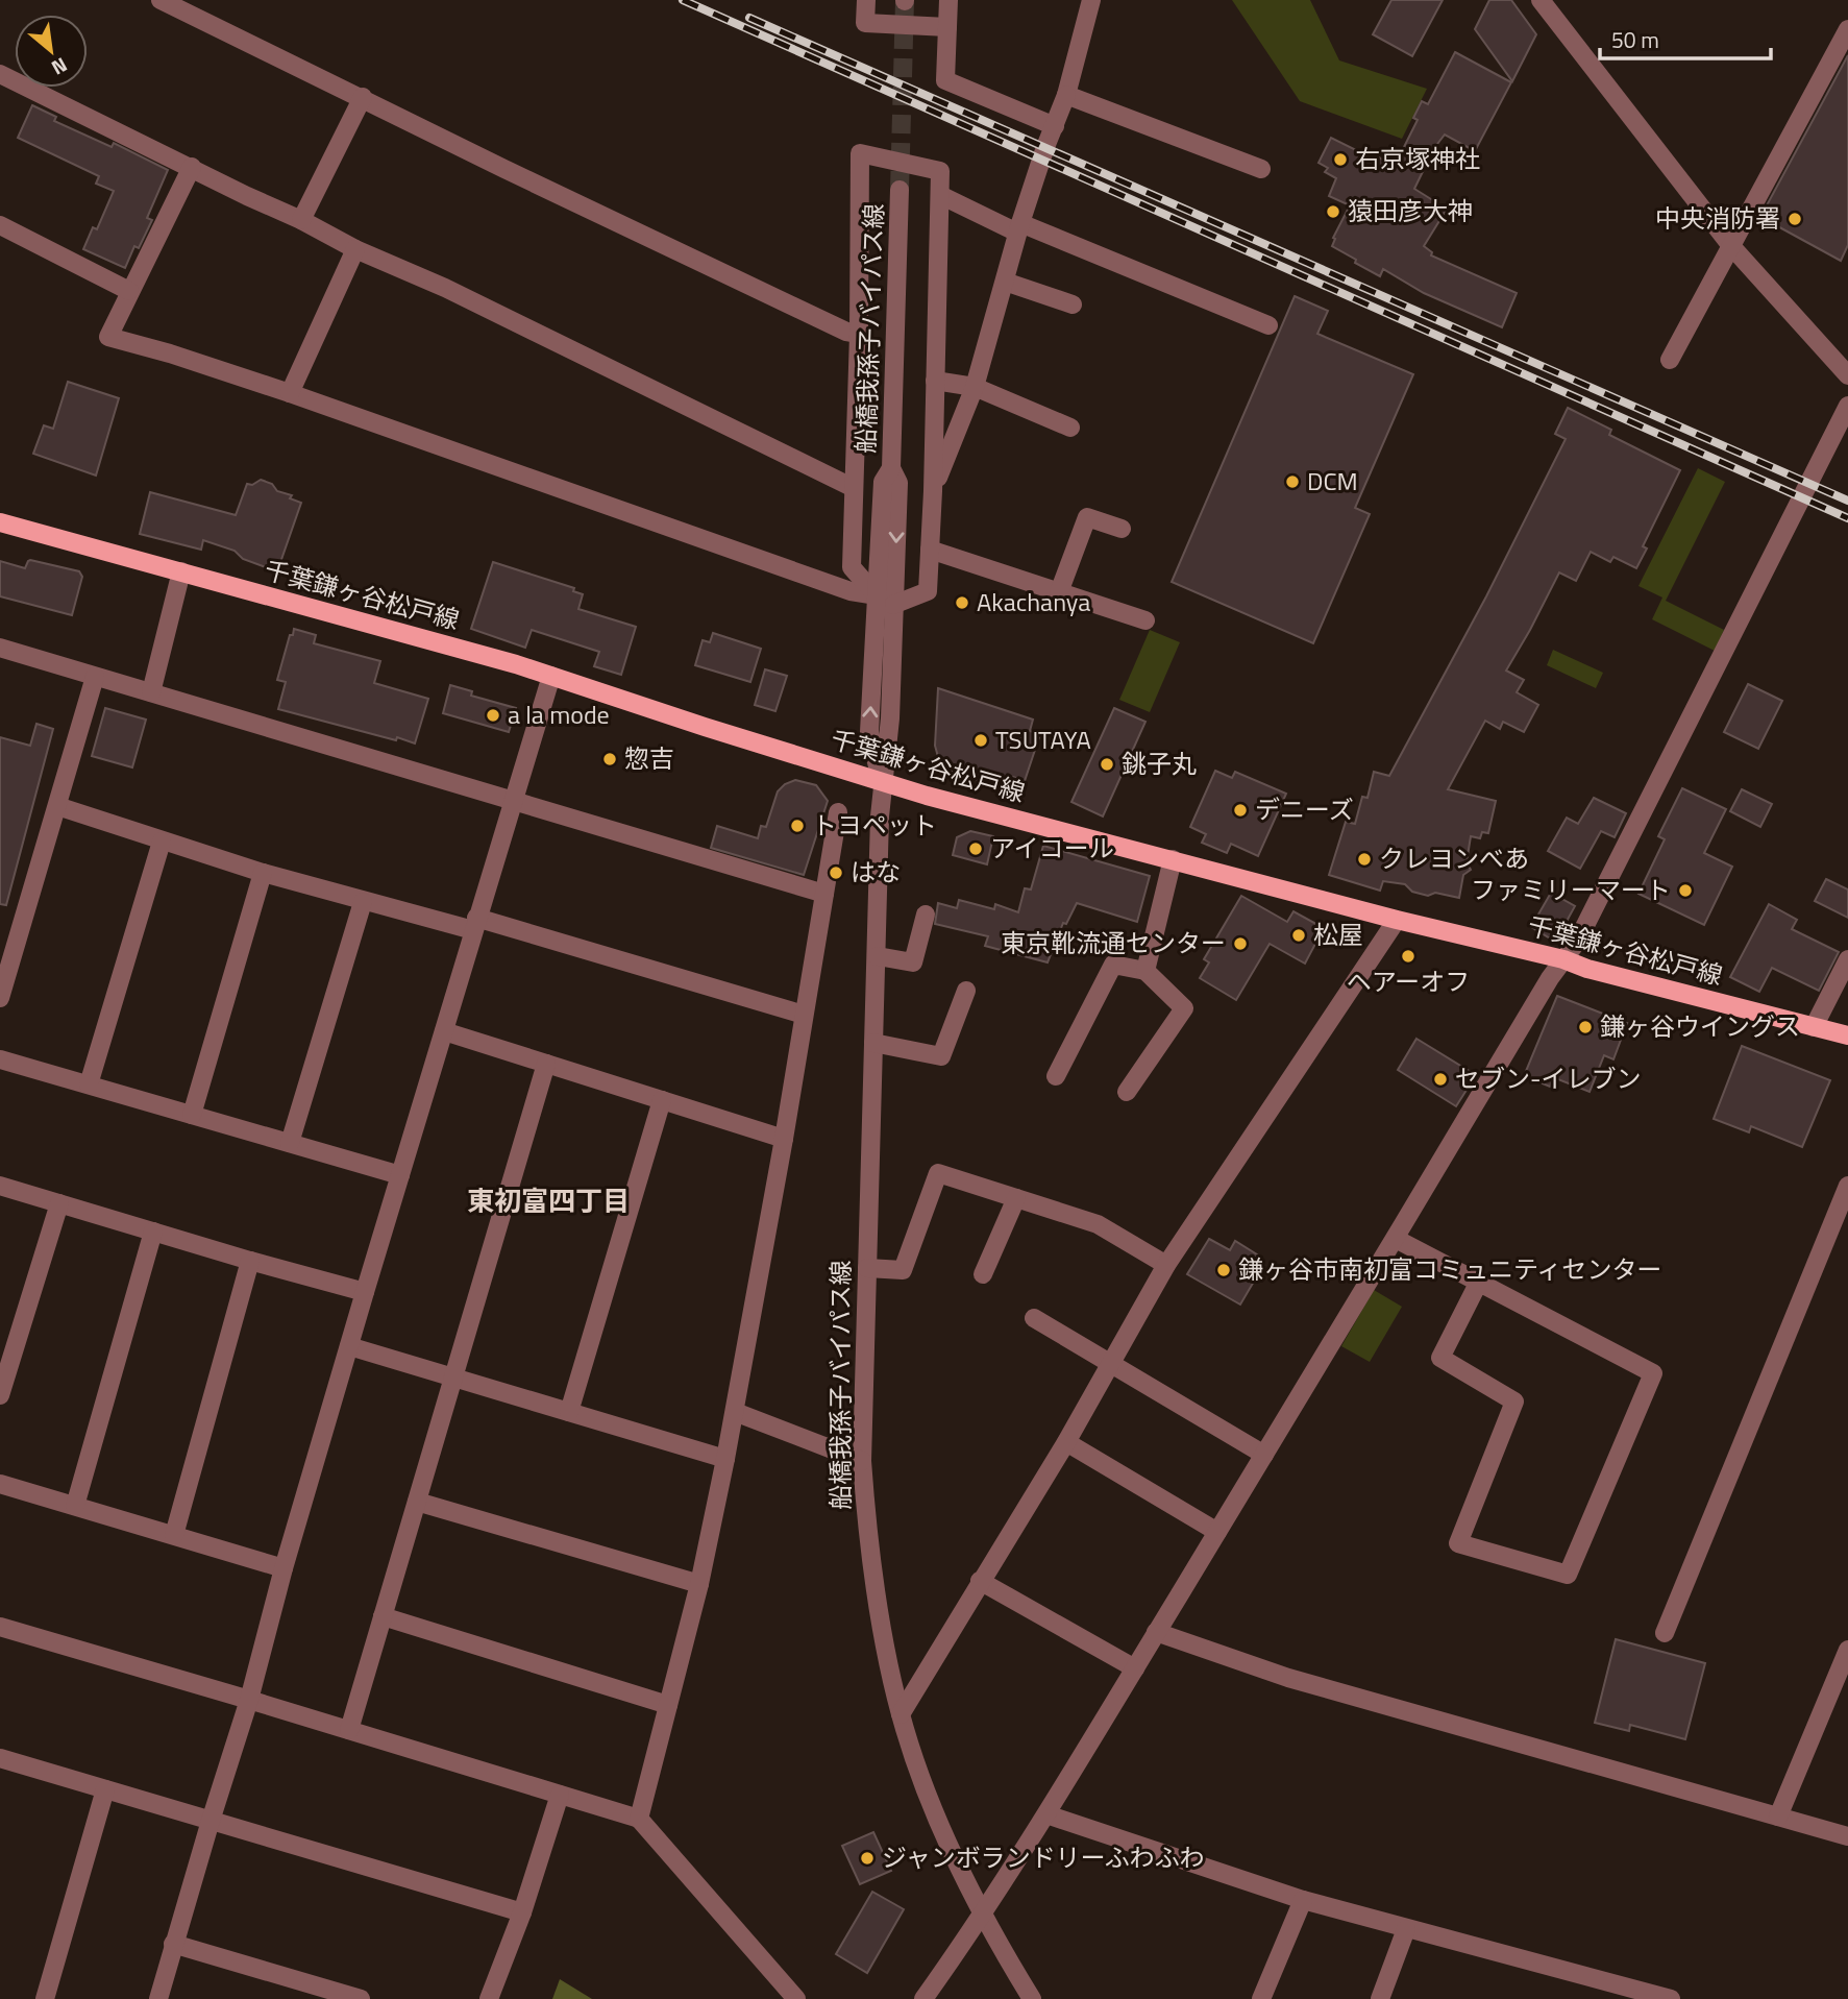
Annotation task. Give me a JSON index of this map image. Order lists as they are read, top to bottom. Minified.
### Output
{"streets":{"main road":["千葉鎌ヶ谷松戸線"],"street":["船橋我孫子バイパス線"]},"crossings":[["船橋我孫子バイパス線","千葉鎌ヶ谷松戸線"]],"districts":["東初富四丁目"],"places":["右京塚神社","猿田彦大神","中央消防署","DCM","Akachanya","a la mode","TSUTAYA","惣吉","銚子丸","デニーズ","トヨペット","アイコール","クレヨンべあ","はな","ファミリーマート","松屋","東京靴流通センター","ヘアーオフ","鎌ヶ谷ウイングス","セブン-イレブン","鎌ヶ谷市南初富コミュニティセンター","ジャンボランドリーふわふわ"],"scale_bar":"50 m","north":"bottom right"}
